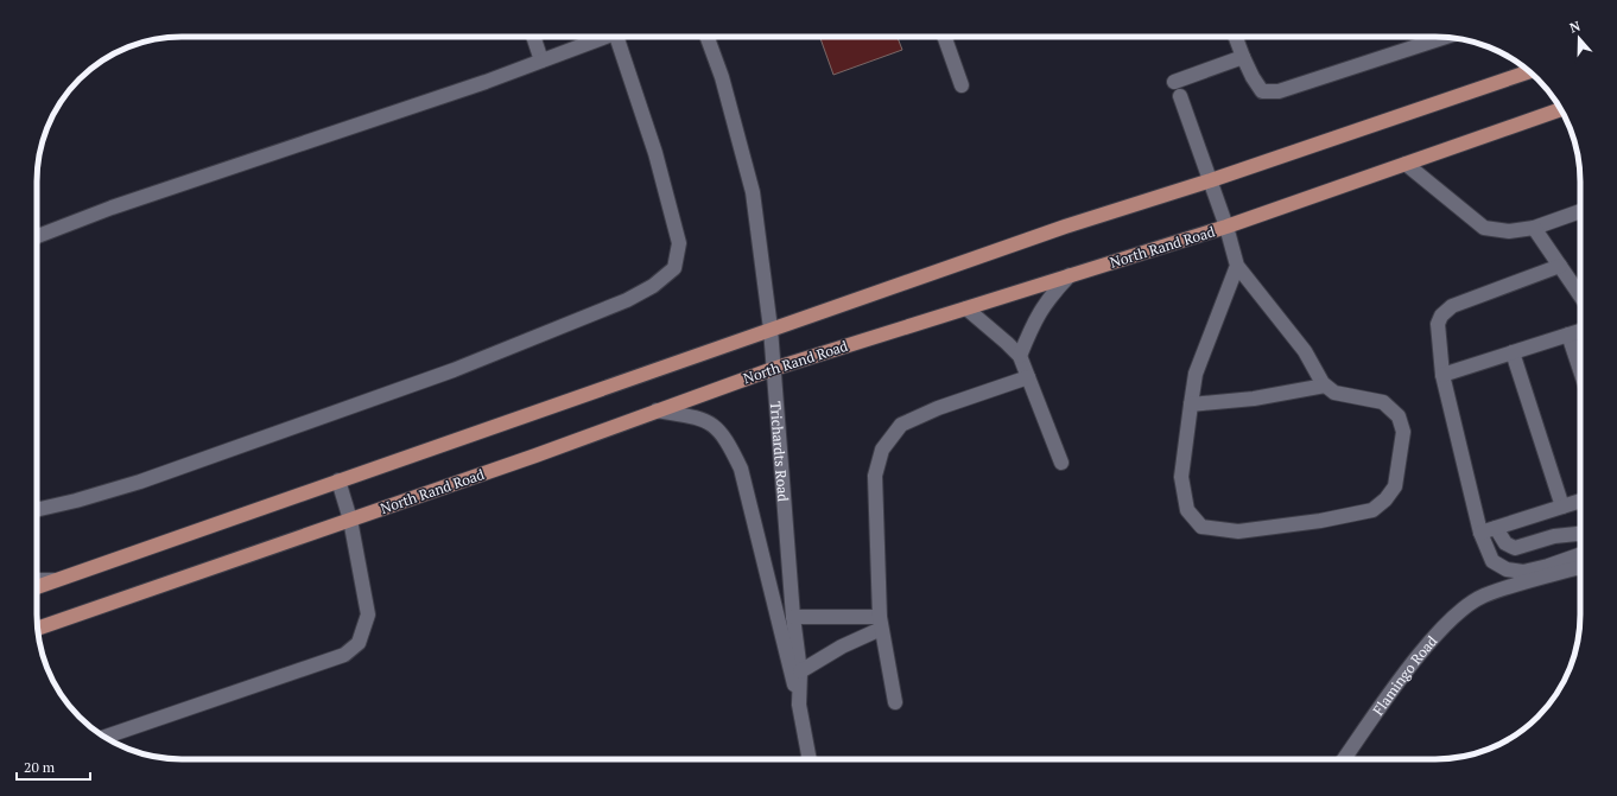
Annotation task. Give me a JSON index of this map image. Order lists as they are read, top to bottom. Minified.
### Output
{"streets":{"main road":["North Rand Road"],"street":["Trichardts Road","Flamingo Road"]},"crossings":[["North Rand Road","Trichardts Road"]],"scale_bar":"20 m","north":"top"}
